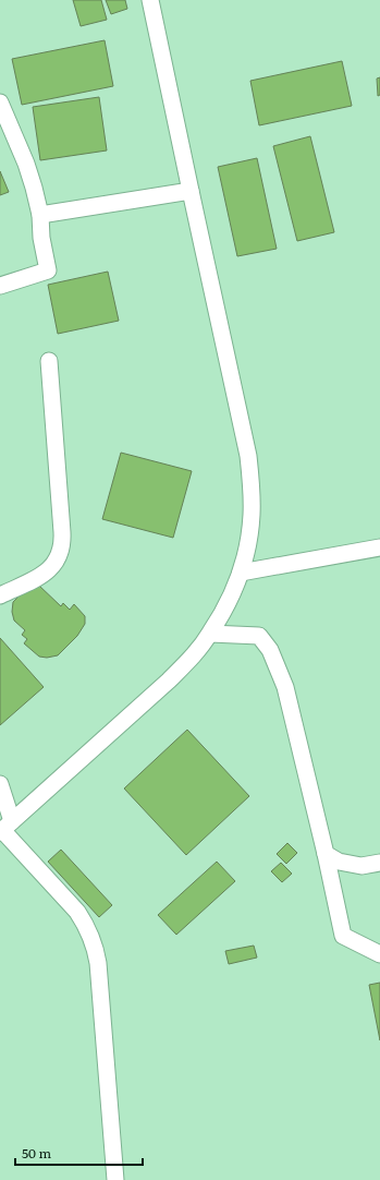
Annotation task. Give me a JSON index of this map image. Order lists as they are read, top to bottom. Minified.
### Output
{"scale_bar":"50 m"}
